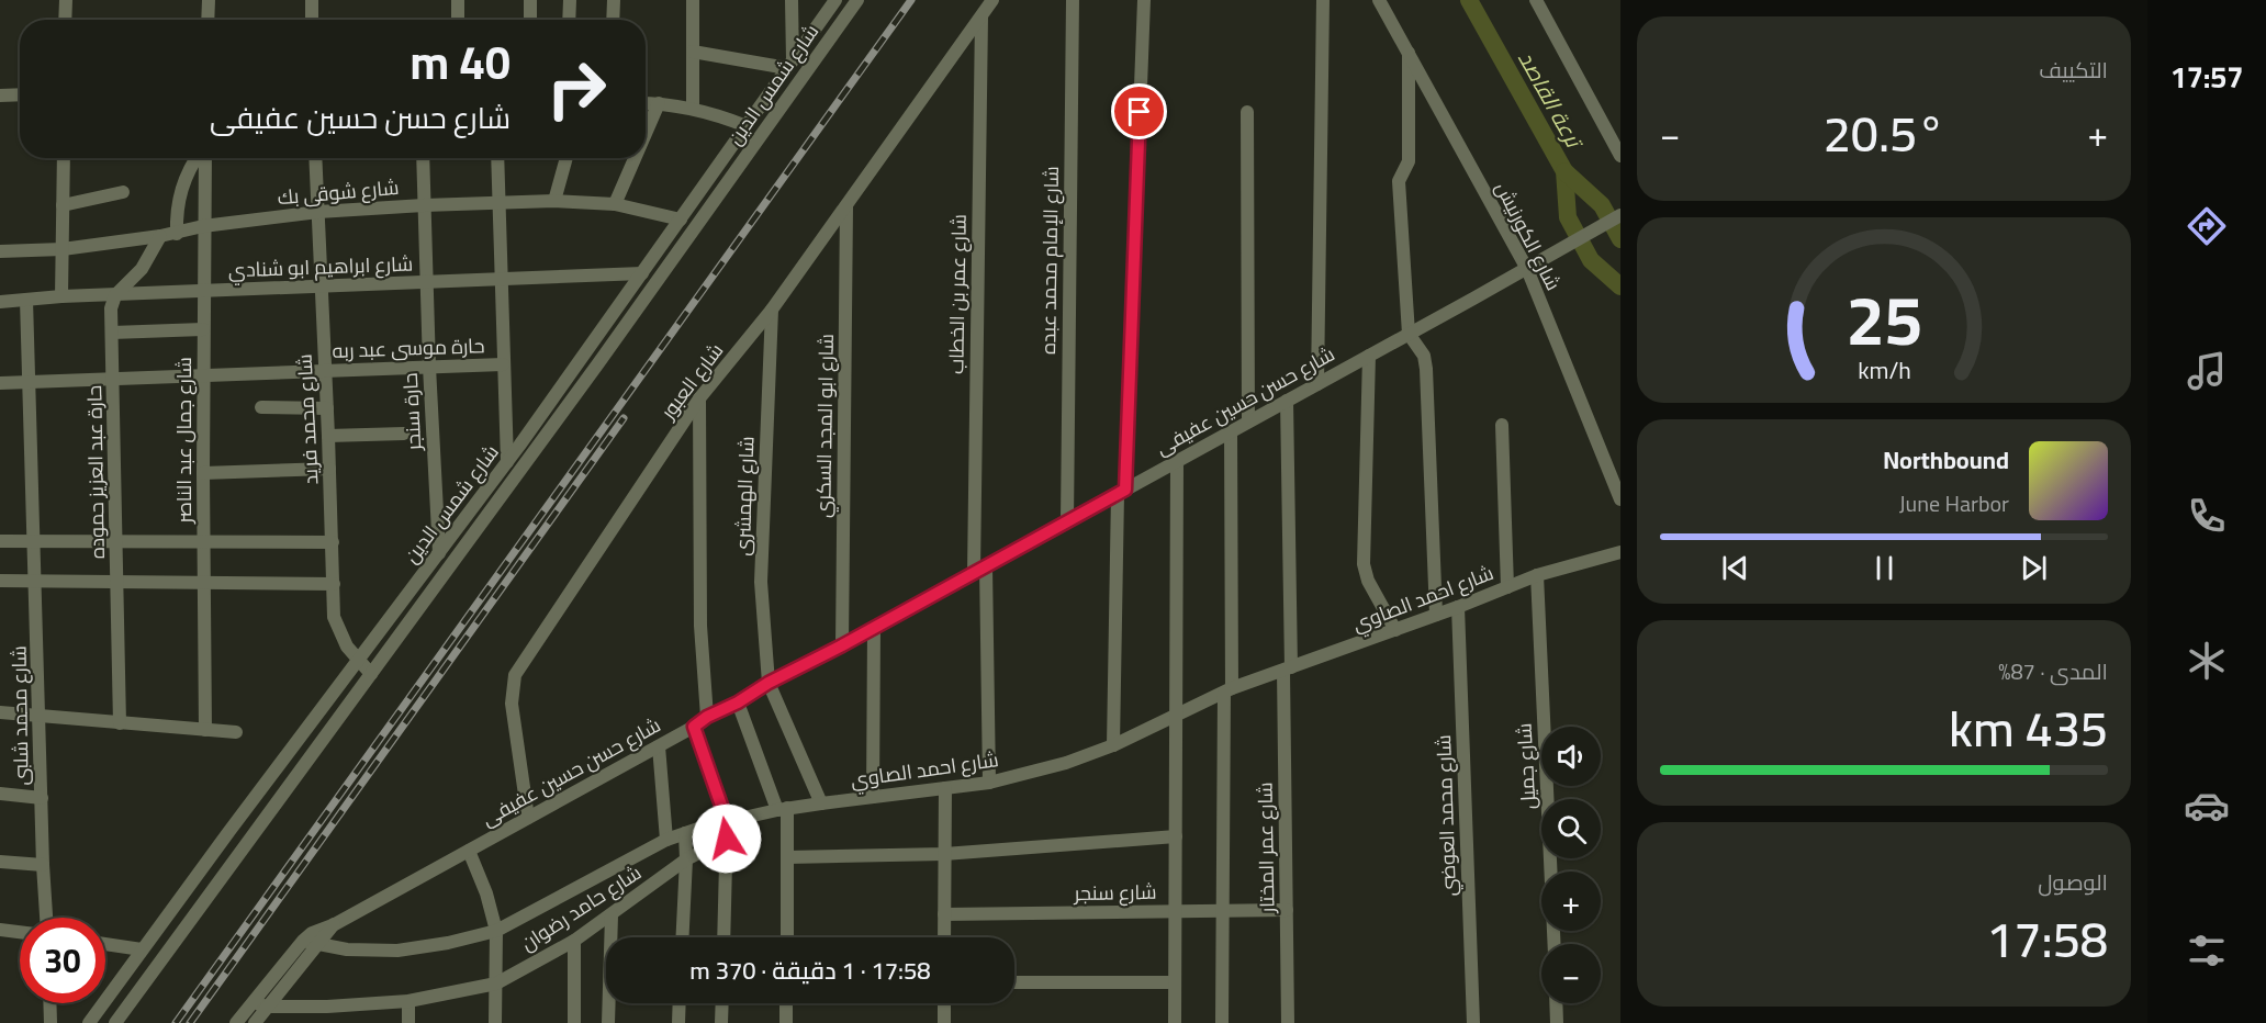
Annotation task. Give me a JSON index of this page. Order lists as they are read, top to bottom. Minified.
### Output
{"streets":{"street":["شارع شمس الدين","شارع شوقى بك","شارع الكورنيش","شارع الإمام محمد عبده","شارع ابراهيم ابو شنادي","شارع عمر بن الخطاب","حارة موسى عبد ربه","شارع العبور","شارع حسن حسين عفيفى","حارة سنجر","شارع محمد فريد","شارع ابو المجد السكري","شارع جمال عبد الناصر","حارة عبد العزيز حموده","شارع الهمشرى","شارع احمد الصاوي","شارع محمد شلبى","شارع جميل","شارع محمد العوضي","شارع عمر المختار","شارع سنجر","شارع حامد رضوان"]},"crossings":[["شارع شمس الدين","شارع شوقى بك"],["شارع شمس الدين","شارع ابراهيم ابو شنادي"],["شارع شمس الدين","حارة سنجر"],["شارع شمس الدين","شارع محمد فريد"],["شارع شوقى بك","حارة سنجر"],["شارع شوقى بك","شارع محمد فريد"],["شارع شوقى بك","شارع جمال عبد الناصر"],["شارع الكورنيش","شارع حسن حسين عفيفى"],["شارع الإمام محمد عبده","شارع حسن حسين عفيفى"],["شارع ابراهيم ابو شنادي","حارة سنجر"],["شارع ابراهيم ابو شنادي","شارع محمد فريد"],["شارع ابراهيم ابو شنادي","شارع جمال عبد الناصر"],["شارع ابراهيم ابو شنادي","حارة عبد العزيز حموده"],["شارع ابراهيم ابو شنادي","شارع محمد شلبى"],["شارع عمر بن الخطاب","شارع العبور"],["شارع عمر بن الخطاب","شارع حسن حسين عفيفى"],["شارع عمر بن الخطاب","شارع احمد الصاوي"],["حارة موسى عبد ربه","حارة سنجر"],["حارة موسى عبد ربه","شارع محمد فريد"],["حارة موسى عبد ربه","شارع جمال عبد الناصر"],["حارة موسى عبد ربه","حارة عبد العزيز حموده"],["حارة موسى عبد ربه","شارع محمد شلبى"],["شارع العبور","شارع حسن حسين عفيفى"],["شارع العبور","شارع ابو المجد السكري"],["شارع العبور","شارع الهمشرى"],["شارع حسن حسين عفيفى","شارع ابو المجد السكري"],["شارع حسن حسين عفيفى","شارع الهمشرى"],["شارع حسن حسين عفيفى","شارع احمد الصاوي"],["شارع حسن حسين عفيفى","شارع عمر المختار"],["شارع حسن حسين عفيفى","شارع حامد رضوان"],["شارع الهمشرى","شارع احمد الصاوي"],["شارع احمد الصاوي","شارع جميل"],["شارع احمد الصاوي","شارع محمد العوضي"],["شارع احمد الصاوي","شارع عمر المختار"],["شارع عمر المختار","شارع سنجر"]],"water":["ترعة القاصد"],"page":{"tabs":"17:57","tile":["التكييف",["المدى · 87%","435 km"],["الوصول","17:58"]],"turn":["40 m","شارع حسن حسين عفيفى"],"heat":["−","20.5°","+"],"song":["Northbound","June Harbor"],"map_buttons":["+","−"],"limit":"30","trip":"17:58 · 1 دقيقة · 370 m","gauge":["25","km/h"]}}
